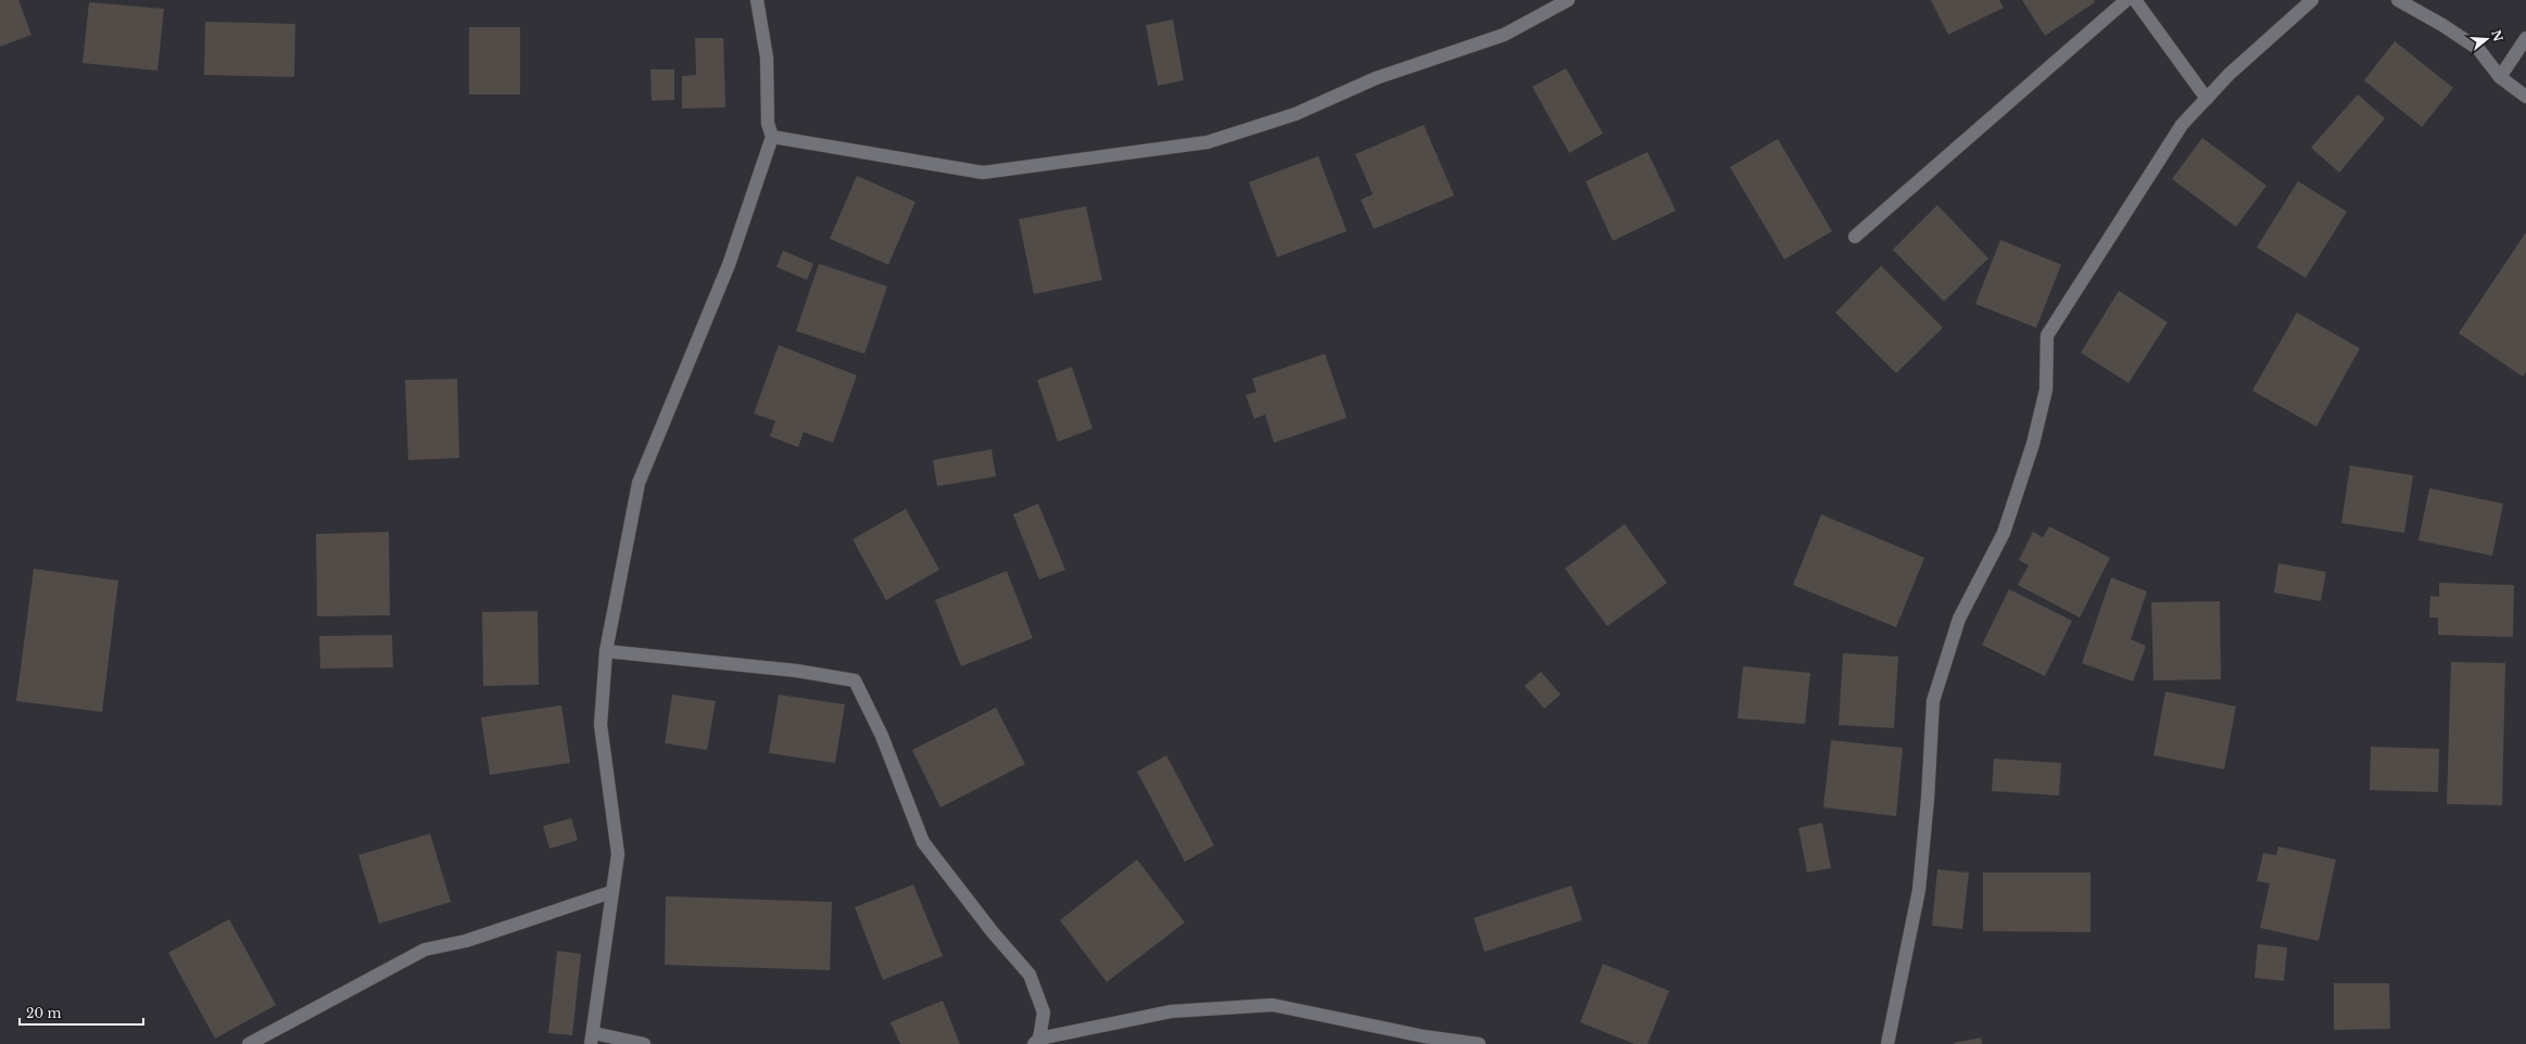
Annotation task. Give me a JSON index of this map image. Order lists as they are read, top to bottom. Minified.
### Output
{"scale_bar":"20 m","north":"right"}
